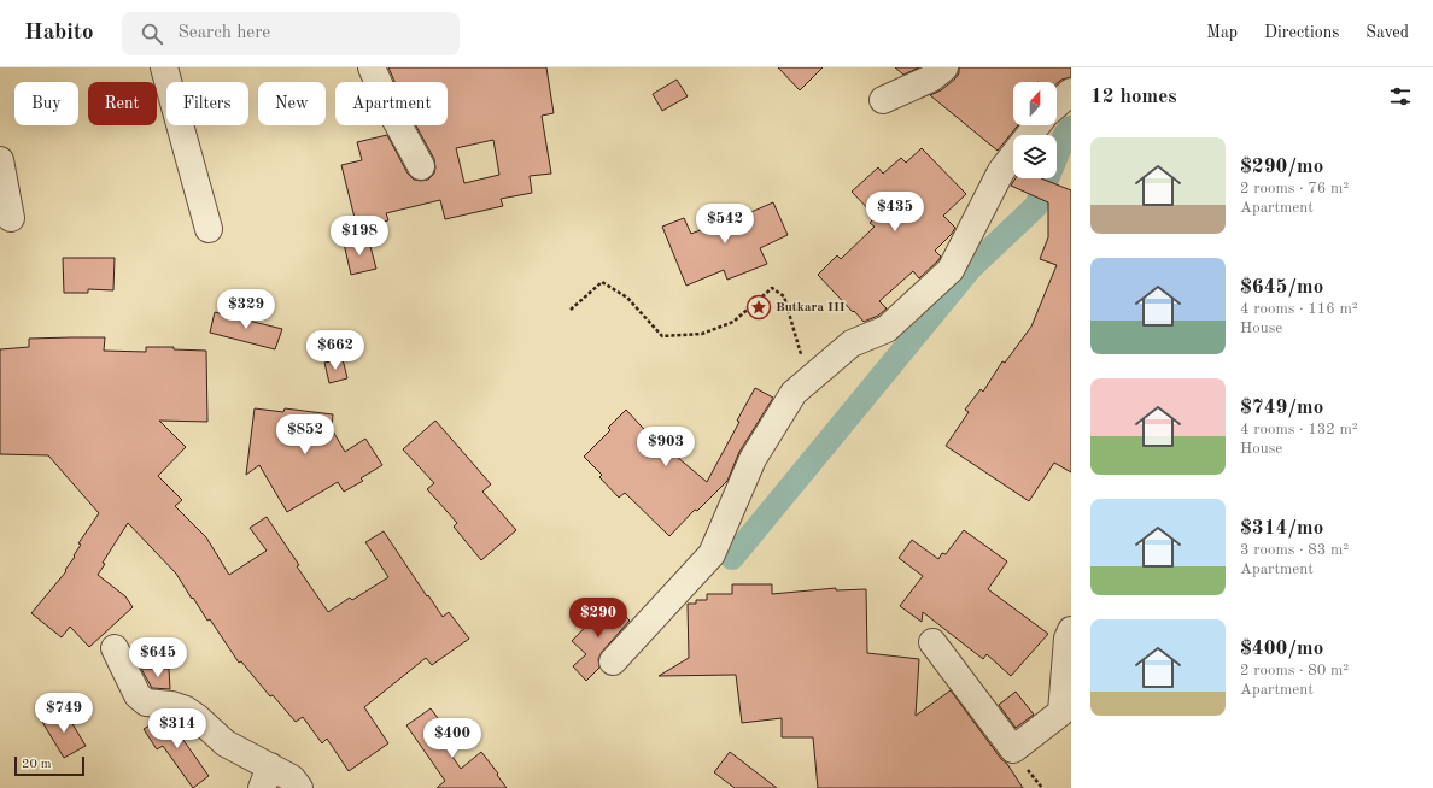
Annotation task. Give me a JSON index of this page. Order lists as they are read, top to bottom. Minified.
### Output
{"places":{"place":["Butkara III"]},"scale_bar":"20 m","north":"top","page":{"header":"Habito","search":"Search here","nav":["Map","Directions","Saved"],"heading":"12 homes","chip":["Buy","Rent","Filters","New","Apartment"],"list":[{"name":"$290/mo","note":"2 rooms · 76 m² · Apartment"},{"name":"$645/mo","note":"4 rooms · 116 m² · House"},{"name":"$749/mo","note":"4 rooms · 132 m² · House"},{"name":"$314/mo","note":"3 rooms · 83 m² · Apartment"},{"name":"$400/mo","note":"2 rooms · 80 m² · Apartment"}],"price":["$435","$542","$198","$329","$662","$852","$903","$290","$645","$749","$314","$400"],"scale":"20 m"}}
